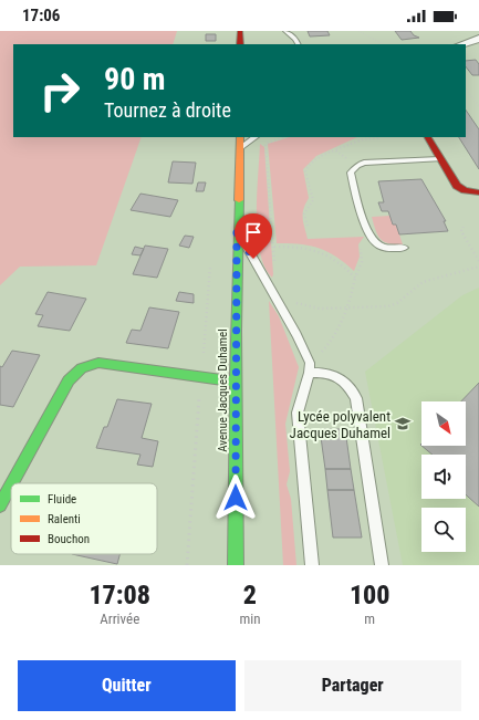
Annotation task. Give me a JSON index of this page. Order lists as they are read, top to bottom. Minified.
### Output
{"streets":{"main road":["Avenue Jacques Duhamel"]},"places":{"school or university":["Lycée polyvalent Jacques Duhamel"]},"legend":["Fluide","Ralenti","Bouchon"],"north":"bottom right","page":{"status":"17:06","turn":["90 m","Tournez à droite"],"eta":["17:08","Arrivée","2","min","100","m"],"buttons":["Quitter","Partager"]}}
